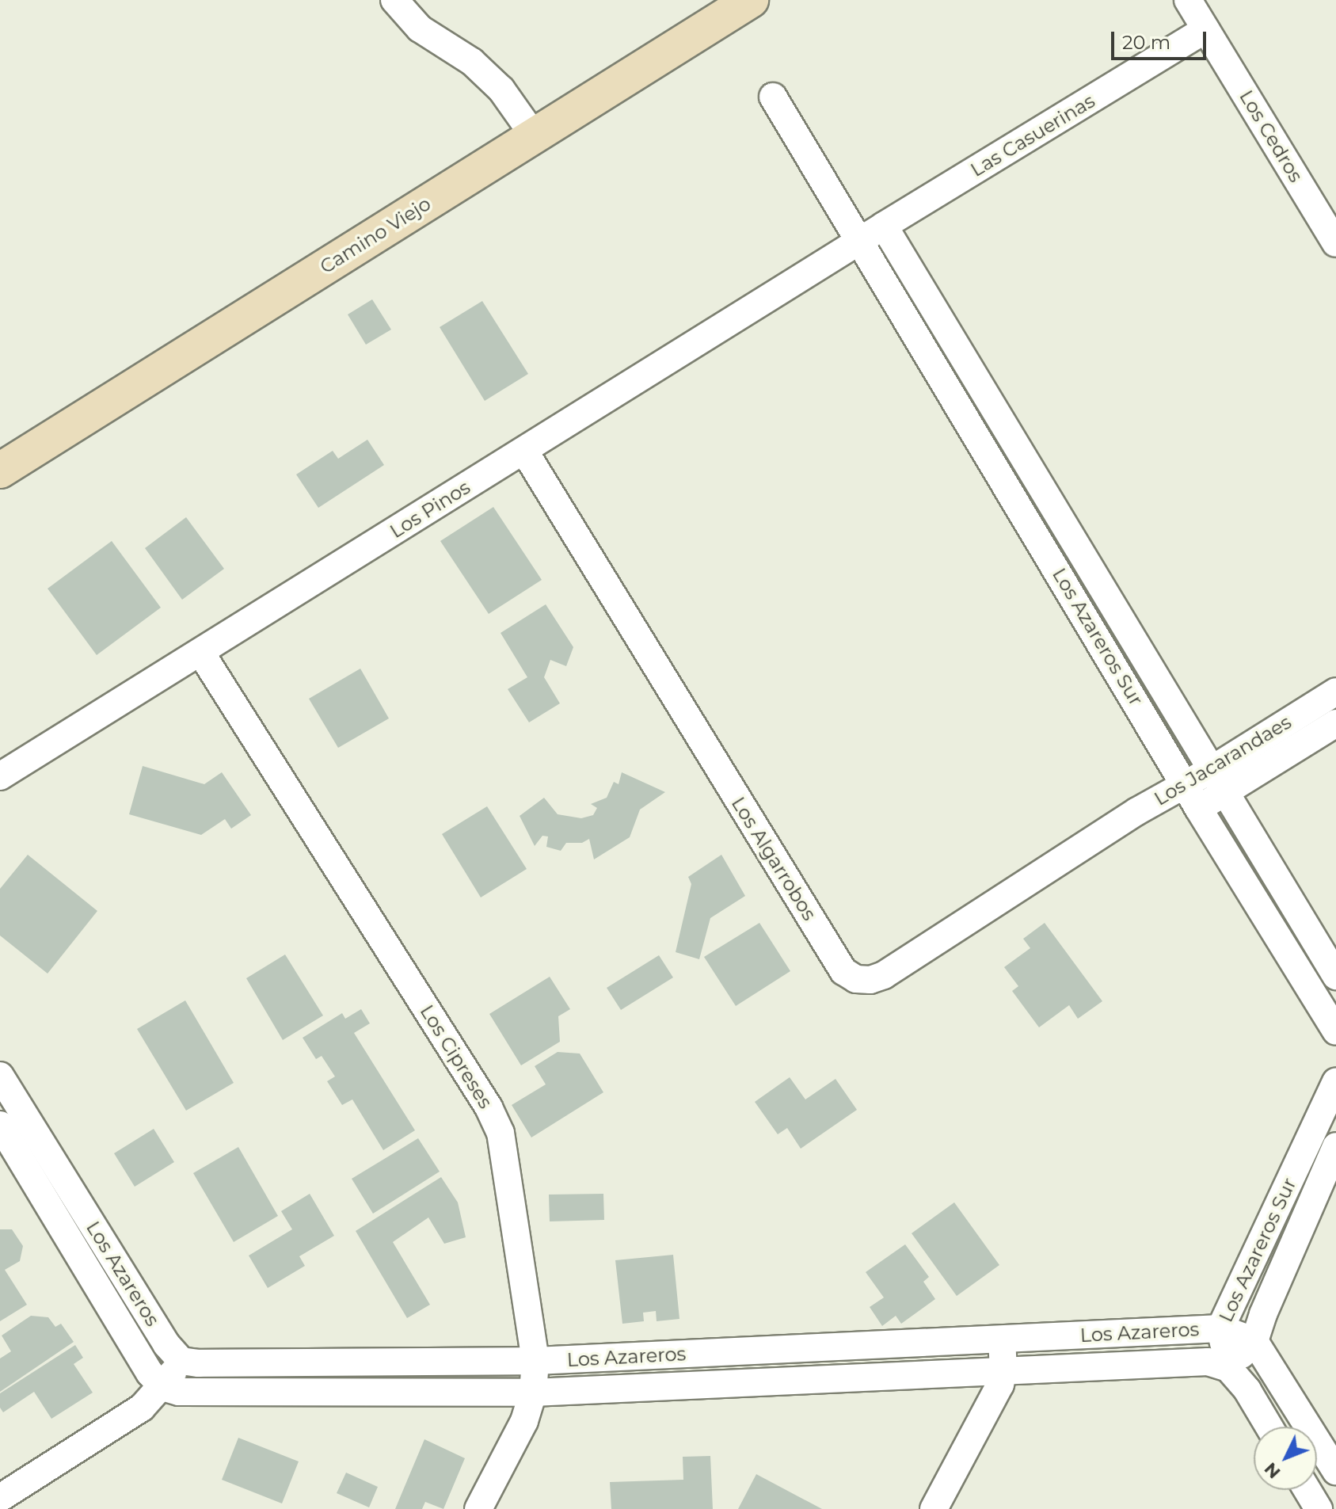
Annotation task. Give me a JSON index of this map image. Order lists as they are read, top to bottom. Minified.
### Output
{"streets":{"main road":["Camino Viejo"],"street":["Las Casuerinas","Los Cedros","Los Pinos","Los Azareros Sur","Los Jacarandaes","Los Algarrobos","Los Cipreses","Los Azareros"]},"crossings":[["Las Casuerinas","Los Cedros"],["Las Casuerinas","Los Pinos"],["Las Casuerinas","Los Azareros Sur"],["Los Pinos","Los Azareros Sur"],["Los Pinos","Los Algarrobos"],["Los Pinos","Los Cipreses"],["Los Azareros Sur","Los Jacarandaes"],["Los Azareros Sur","Los Azareros"],["Los Jacarandaes","Los Algarrobos"],["Los Cipreses","Los Azareros"]],"scale_bar":"20 m","north":"bottom left"}
